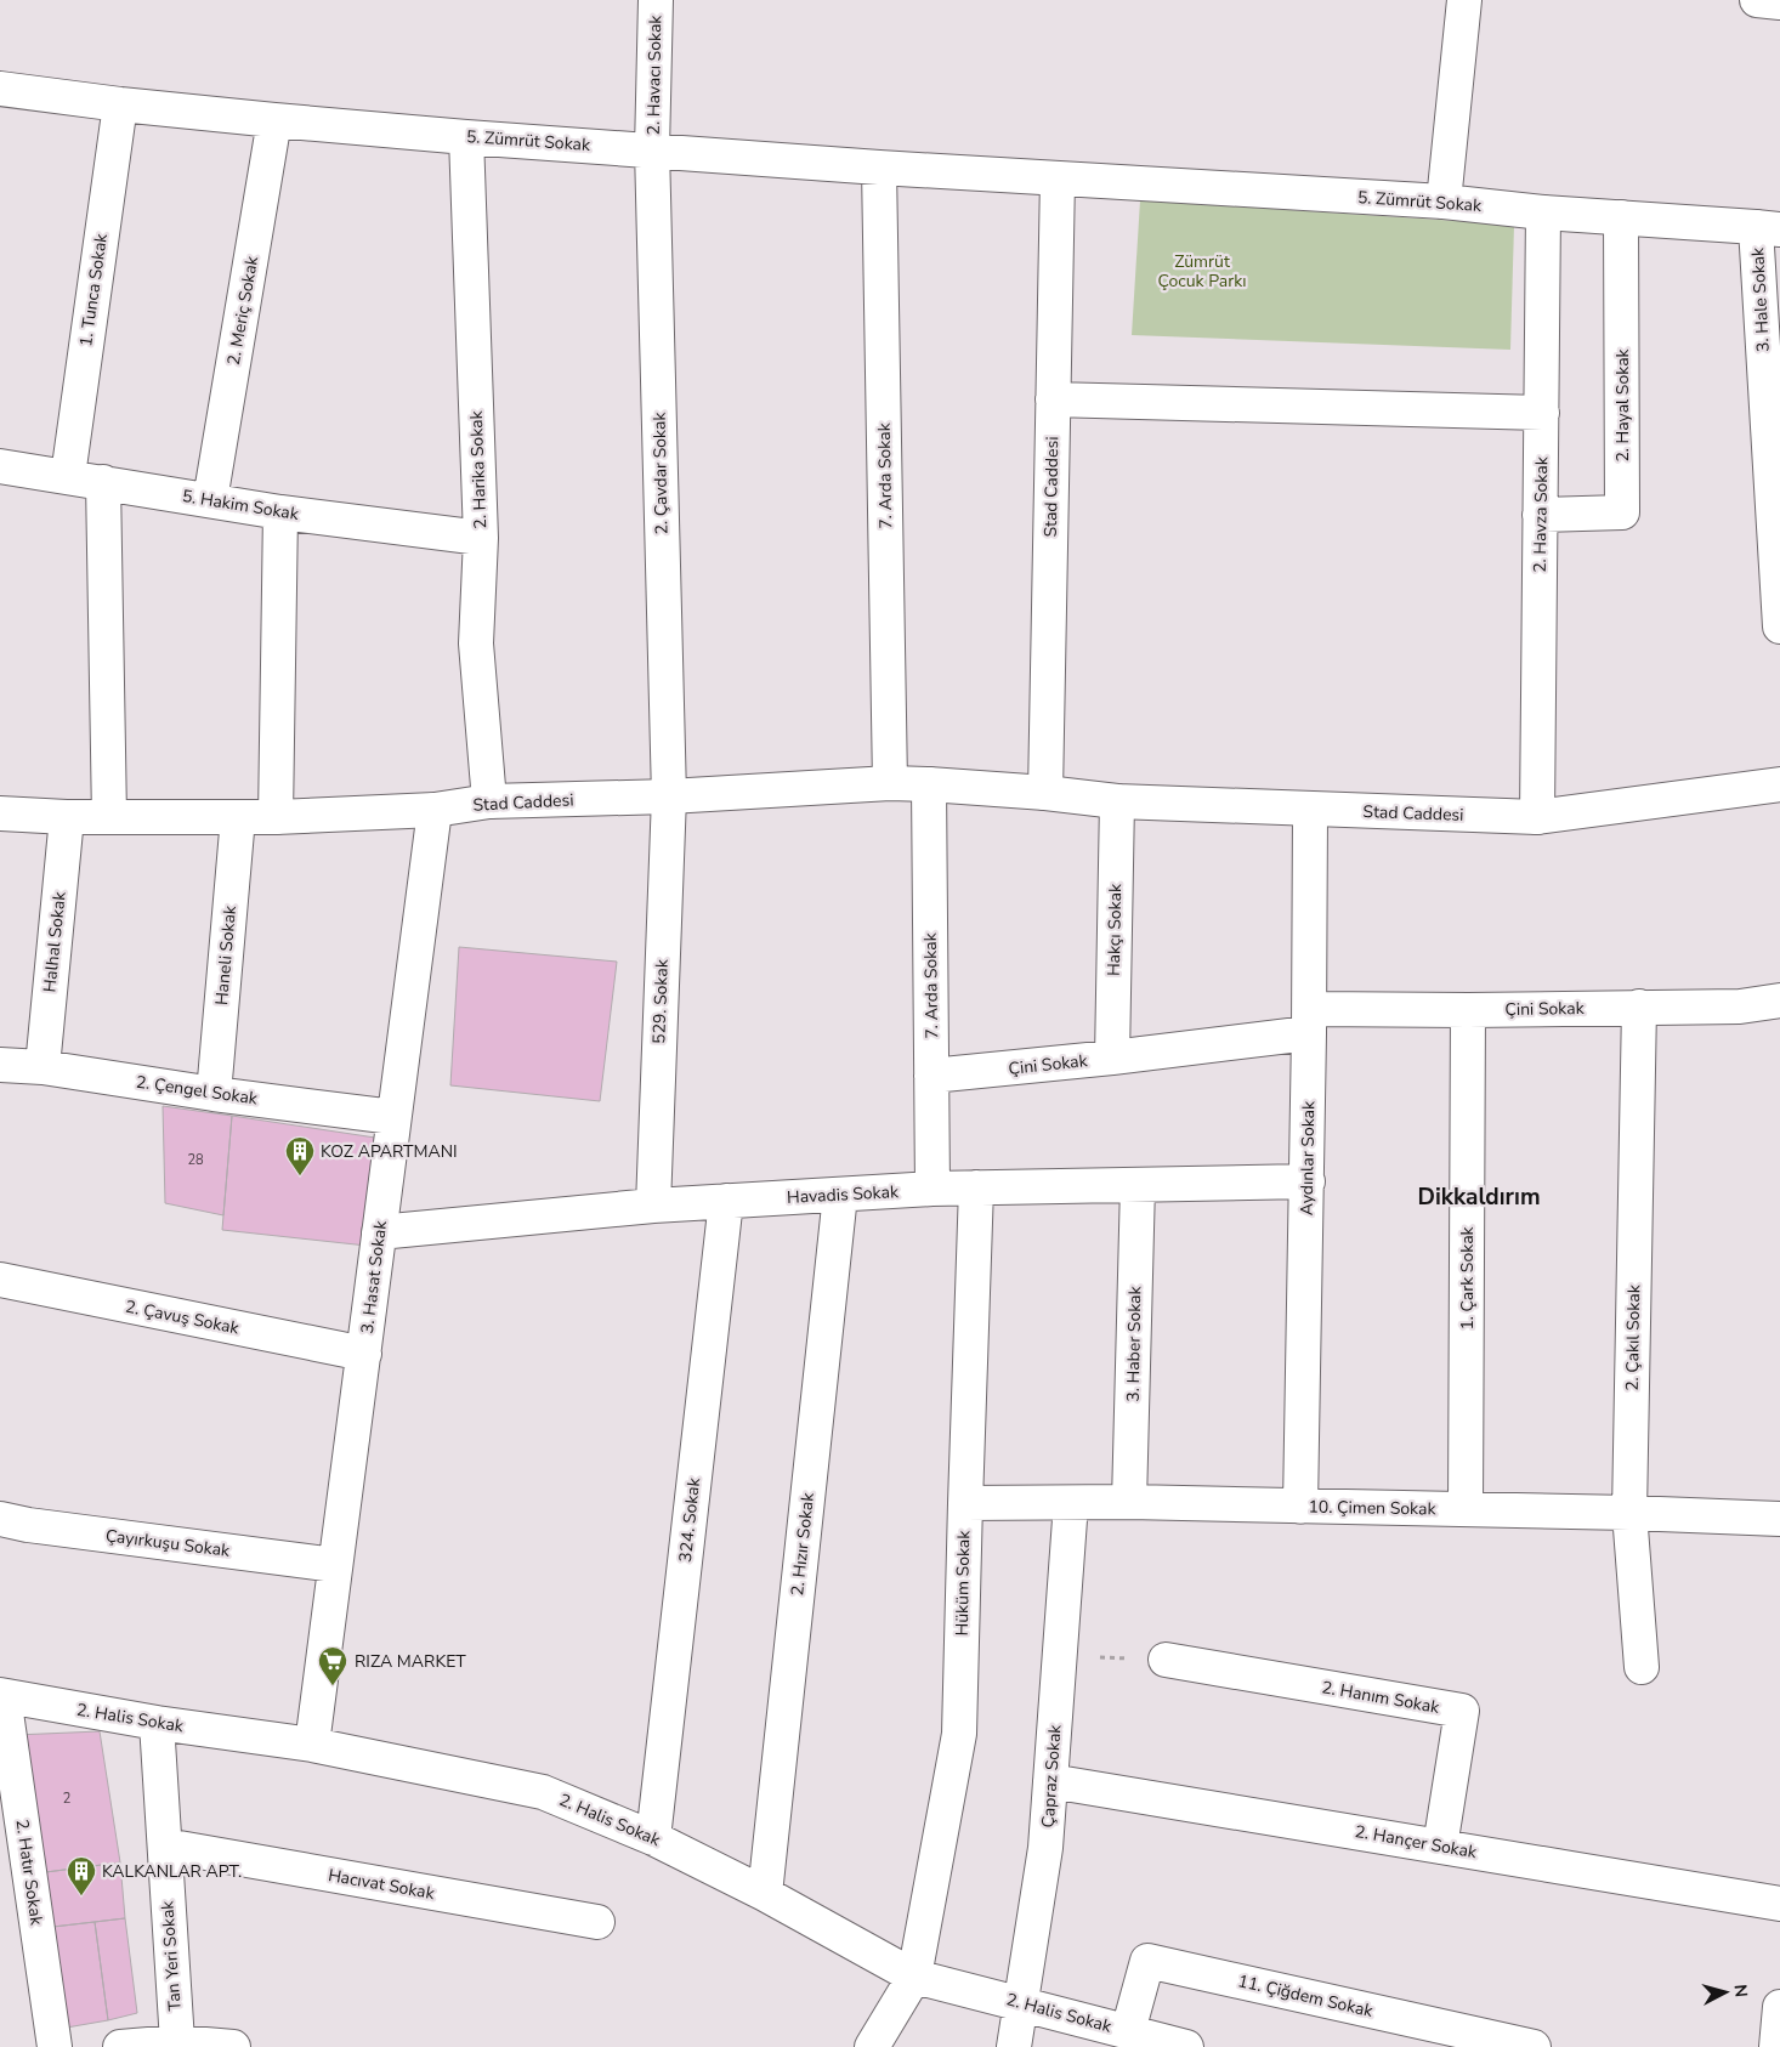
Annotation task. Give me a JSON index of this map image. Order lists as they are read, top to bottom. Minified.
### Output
{"streets":{"street":["2. Havacı Sokak","5. Zümrüt Sokak","1. Tunca Sokak","3. Hale Sokak","2. Meriç Sokak","2. Hayal Sokak","2. Harika Sokak","2. Çavdar Sokak","7. Arda Sokak","Stad Caddesi","5. Hakim Sokak","2. Havza Sokak","Hakçı Sokak","Halhal Sokak","Haneli Sokak","529. Sokak","Çini Sokak","2. Çengel Sokak","Aydınlar Sokak","Havadis Sokak","3. Hasat Sokak","1. Çark Sokak","2. Çavuş Sokak","2. Çakıl Sokak","3. Haber Sokak","10. Çimen Sokak","324. Sokak","Çayırkuşu Sokak","2. Hızır Sokak","Hüküm Sokak","2. Hanım Sokak","2. Halis Sokak","Çapraz Sokak","2. Hançer Sokak","2. Hatır Sokak","Hacıvat Sokak","Tan Yeri Sokak","11. Çiğdem Sokak"]},"crossings":[["2. Havacı Sokak","5. Zümrüt Sokak"],["2. Havacı Sokak","2. Çavdar Sokak"],["5. Zümrüt Sokak","1. Tunca Sokak"],["5. Zümrüt Sokak","3. Hale Sokak"],["5. Zümrüt Sokak","2. Meriç Sokak"],["5. Zümrüt Sokak","2. Hayal Sokak"],["5. Zümrüt Sokak","2. Harika Sokak"],["5. Zümrüt Sokak","2. Çavdar Sokak"],["5. Zümrüt Sokak","7. Arda Sokak"],["5. Zümrüt Sokak","2. Havza Sokak"],["1. Tunca Sokak","5. Hakim Sokak"],["2. Meriç Sokak","5. Hakim Sokak"],["2. Hayal Sokak","2. Havza Sokak"],["2. Harika Sokak","Stad Caddesi"],["2. Harika Sokak","5. Hakim Sokak"],["2. Çavdar Sokak","Stad Caddesi"],["2. Çavdar Sokak","529. Sokak"],["7. Arda Sokak","Stad Caddesi"],["7. Arda Sokak","Çini Sokak"],["7. Arda Sokak","Havadis Sokak"],["Stad Caddesi","2. Havza Sokak"],["Stad Caddesi","Hakçı Sokak"],["Stad Caddesi","Halhal Sokak"],["Stad Caddesi","Haneli Sokak"],["Stad Caddesi","529. Sokak"],["Stad Caddesi","Aydınlar Sokak"],["Stad Caddesi","3. Hasat Sokak"],["Hakçı Sokak","Çini Sokak"],["Halhal Sokak","2. Çengel Sokak"],["Haneli Sokak","2. Çengel Sokak"],["529. Sokak","Havadis Sokak"],["Çini Sokak","Aydınlar Sokak"],["Çini Sokak","1. Çark Sokak"],["Çini Sokak","2. Çakıl Sokak"],["2. Çengel Sokak","3. Hasat Sokak"],["Aydınlar Sokak","Havadis Sokak"],["Aydınlar Sokak","10. Çimen Sokak"],["Havadis Sokak","3. Hasat Sokak"],["Havadis Sokak","3. Haber Sokak"],["Havadis Sokak","324. Sokak"],["Havadis Sokak","2. Hızır Sokak"],["Havadis Sokak","Hüküm Sokak"],["3. Hasat Sokak","2. Çavuş Sokak"],["3. Hasat Sokak","Çayırkuşu Sokak"],["3. Hasat Sokak","2. Halis Sokak"],["1. Çark Sokak","10. Çimen Sokak"],["2. Çakıl Sokak","10. Çimen Sokak"],["3. Haber Sokak","10. Çimen Sokak"],["10. Çimen Sokak","Hüküm Sokak"],["10. Çimen Sokak","Çapraz Sokak"],["324. Sokak","2. Halis Sokak"],["2. Hızır Sokak","2. Halis Sokak"],["Hüküm Sokak","2. Halis Sokak"],["2. Hanım Sokak","2. Hançer Sokak"],["2. Halis Sokak","Çapraz Sokak"],["2. Halis Sokak","2. Hatır Sokak"],["2. Halis Sokak","Tan Yeri Sokak"],["2. Halis Sokak","11. Çiğdem Sokak"],["Çapraz Sokak","2. Hançer Sokak"],["Hacıvat Sokak","Tan Yeri Sokak"]],"districts":["Dikkaldırım"],"parks":["Zümrüt Çocuk Parkı"],"places":{"building":["KOZ APARTMANI","KALKANLAR APT."],"supermarket":["RIZA MARKET"]},"house_numbers":["28","2"],"north":"right"}
